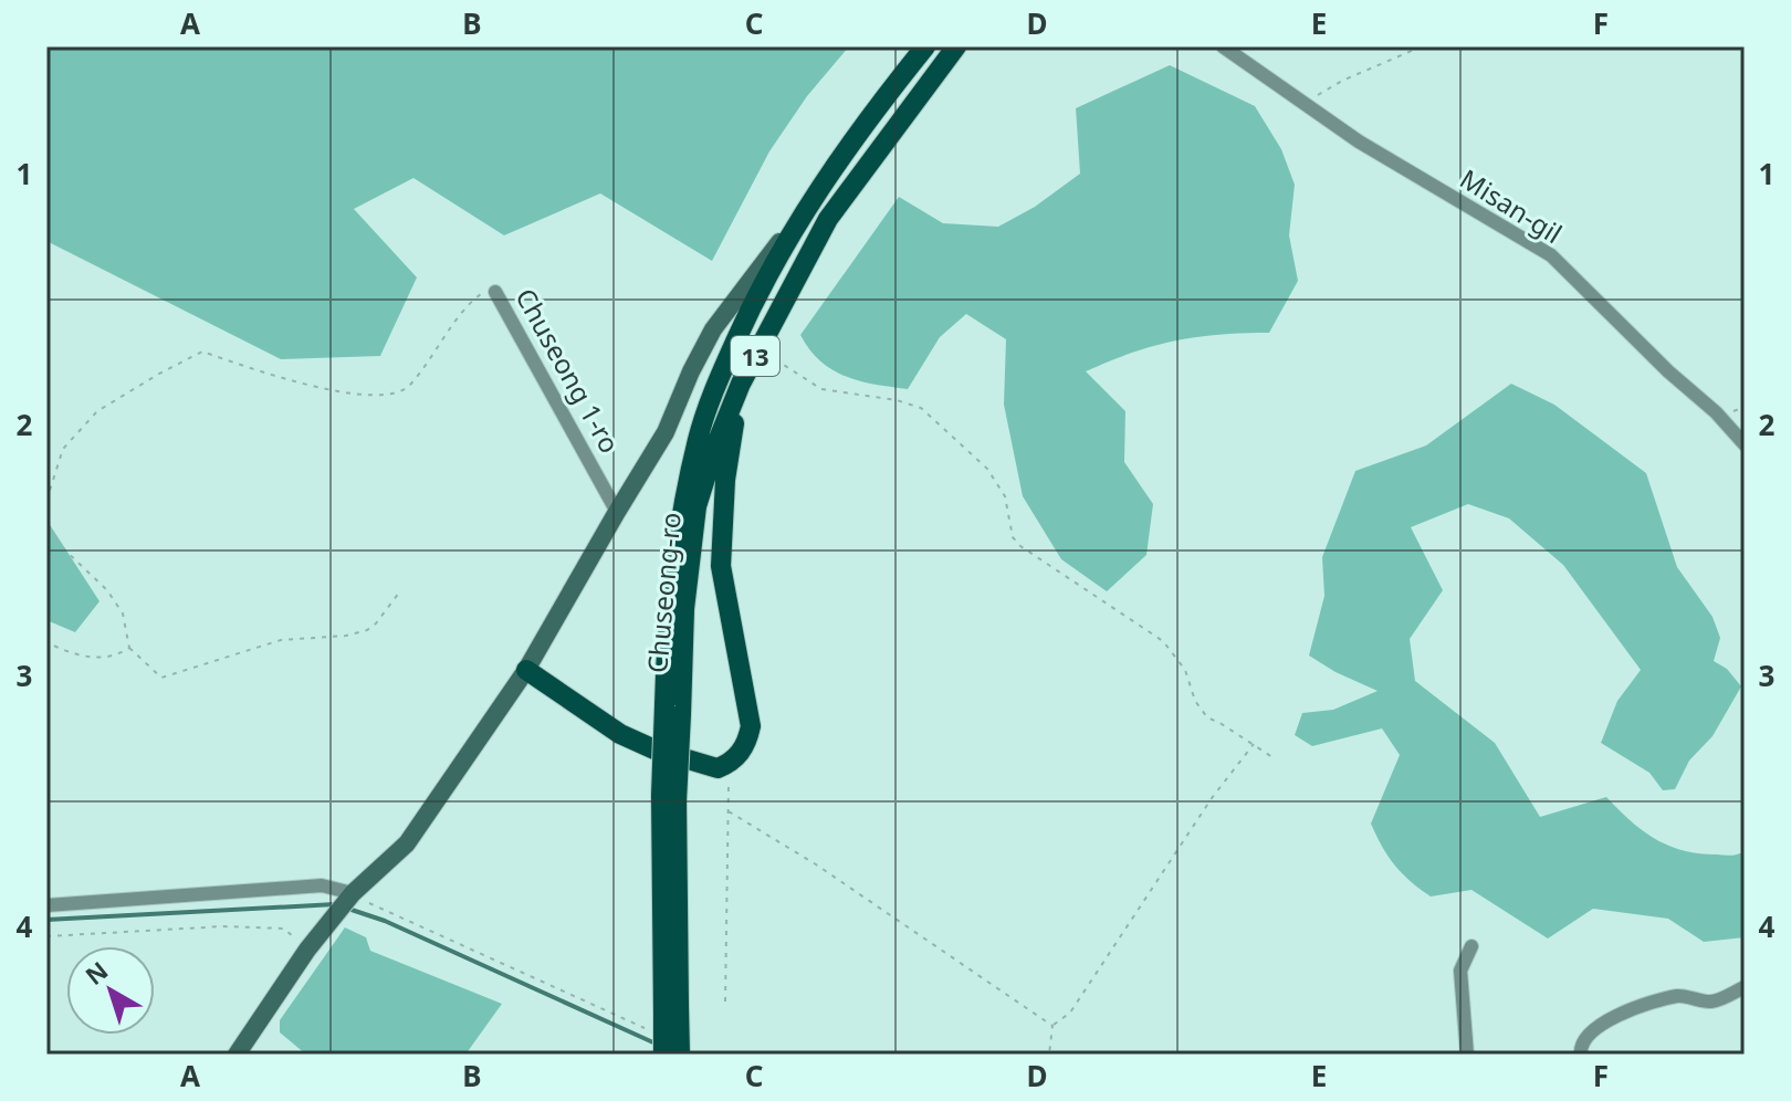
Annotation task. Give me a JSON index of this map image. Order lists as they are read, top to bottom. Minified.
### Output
{"streets":{"main road":["13","Chuseong-ro"],"street":["Misan-gil","Chuseong 1-ro"]},"crossings":[["Chuseong 1-ro","Chuseong-ro"]],"north":"top left","grid":{"columns":["A","B","C","D","E","F"],"rows":["1","2","3","4"]}}
